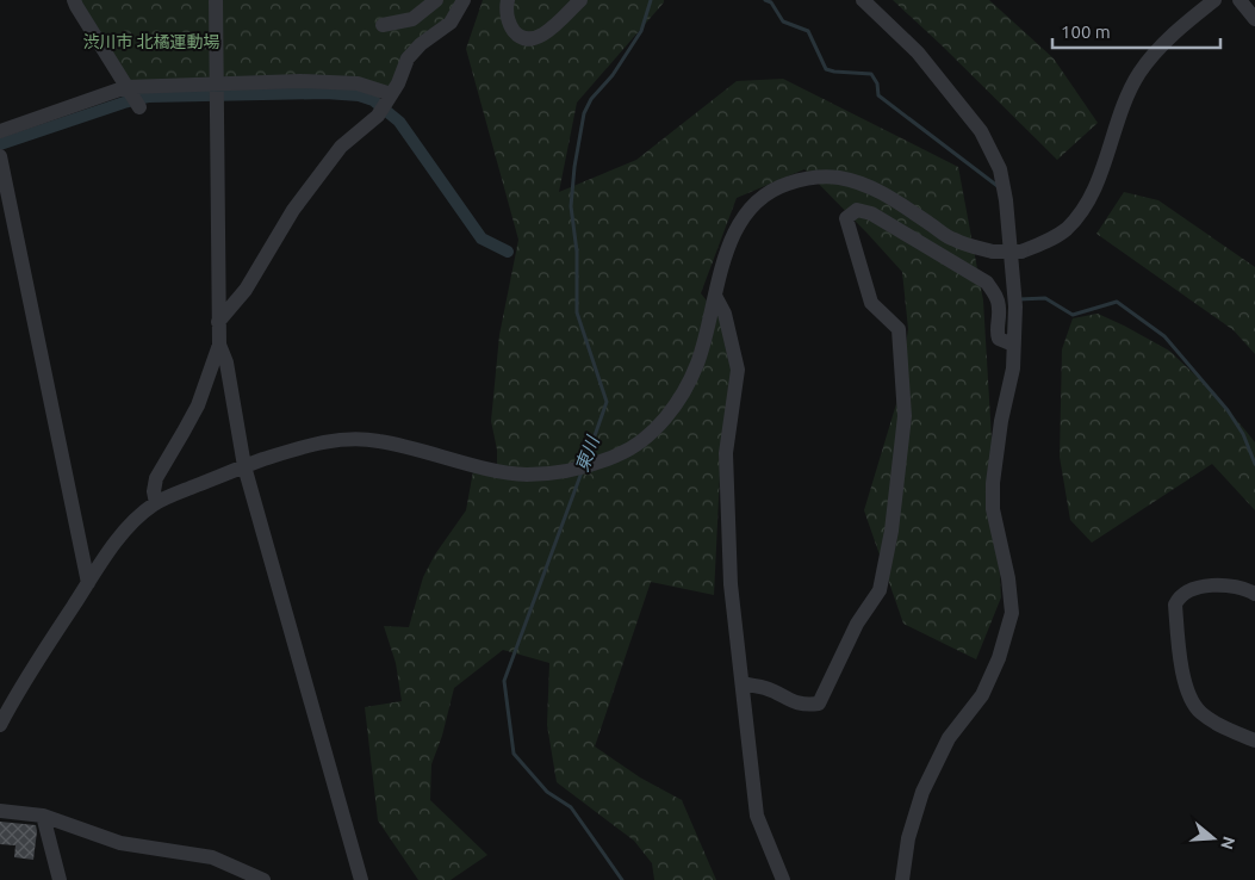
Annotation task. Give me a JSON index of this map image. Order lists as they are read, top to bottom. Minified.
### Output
{"water":["東川"],"parks":["渋川市 北橘運動場"],"scale_bar":"100 m","north":"right"}
